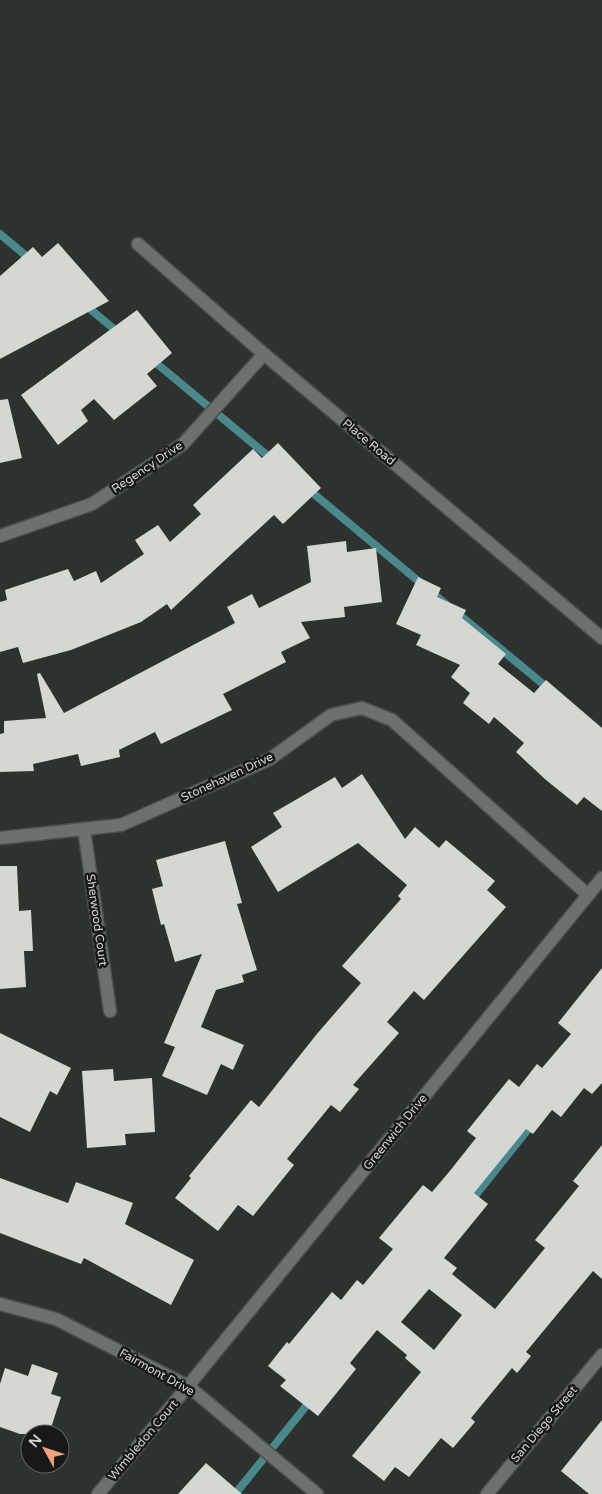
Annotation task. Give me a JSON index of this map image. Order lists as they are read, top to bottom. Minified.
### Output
{"streets":{"street":["Place Road","Regency Drive","Stonehaven Drive","Sherwood Court","Greenwich Drive","Fairmont Drive","San Diego Street","Wimbledon Court"]},"crossings":[["Place Road","Regency Drive"],["Stonehaven Drive","Sherwood Court"],["Stonehaven Drive","Greenwich Drive"],["Greenwich Drive","Fairmont Drive"],["Greenwich Drive","Wimbledon Court"],["Fairmont Drive","Wimbledon Court"]],"north":"top left"}
